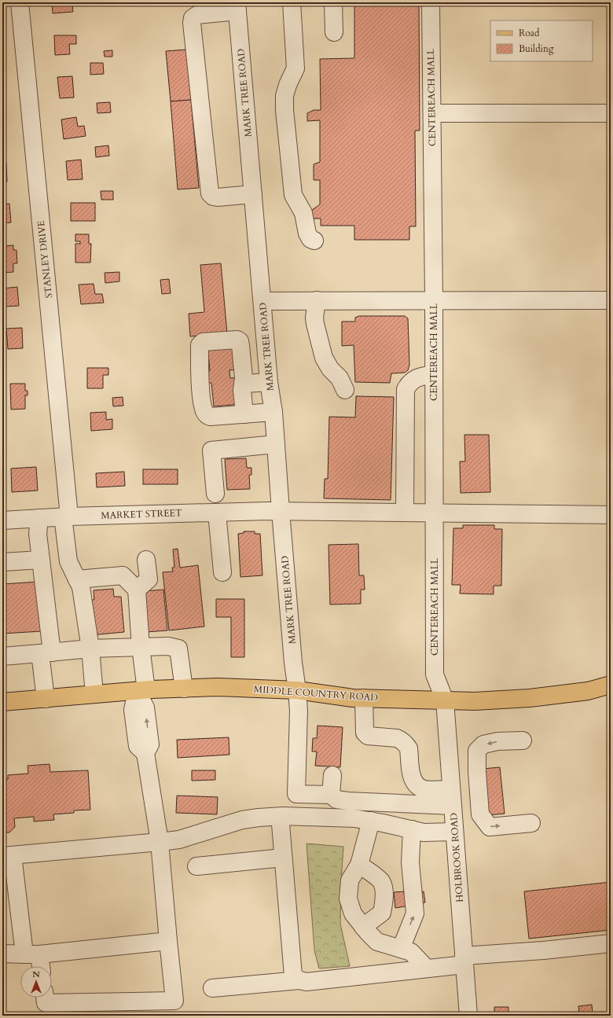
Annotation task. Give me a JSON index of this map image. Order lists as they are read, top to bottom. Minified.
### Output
{"streets":{"main road":["MIDDLE COUNTRY ROAD"],"street":["MARK TREE ROAD","CENTEREACH MALL","STANLEY DRIVE","MARKET STREET","HOLBROOK ROAD"]},"crossings":[["MARK TREE ROAD","MARKET STREET"],["MARK TREE ROAD","MIDDLE COUNTRY ROAD"],["CENTEREACH MALL","MARKET STREET"],["CENTEREACH MALL","MIDDLE COUNTRY ROAD"],["CENTEREACH MALL","HOLBROOK ROAD"],["STANLEY DRIVE","MARKET STREET"],["STANLEY DRIVE","MIDDLE COUNTRY ROAD"],["MIDDLE COUNTRY ROAD","HOLBROOK ROAD"]],"legend":["Road","Building"],"north":"top"}
